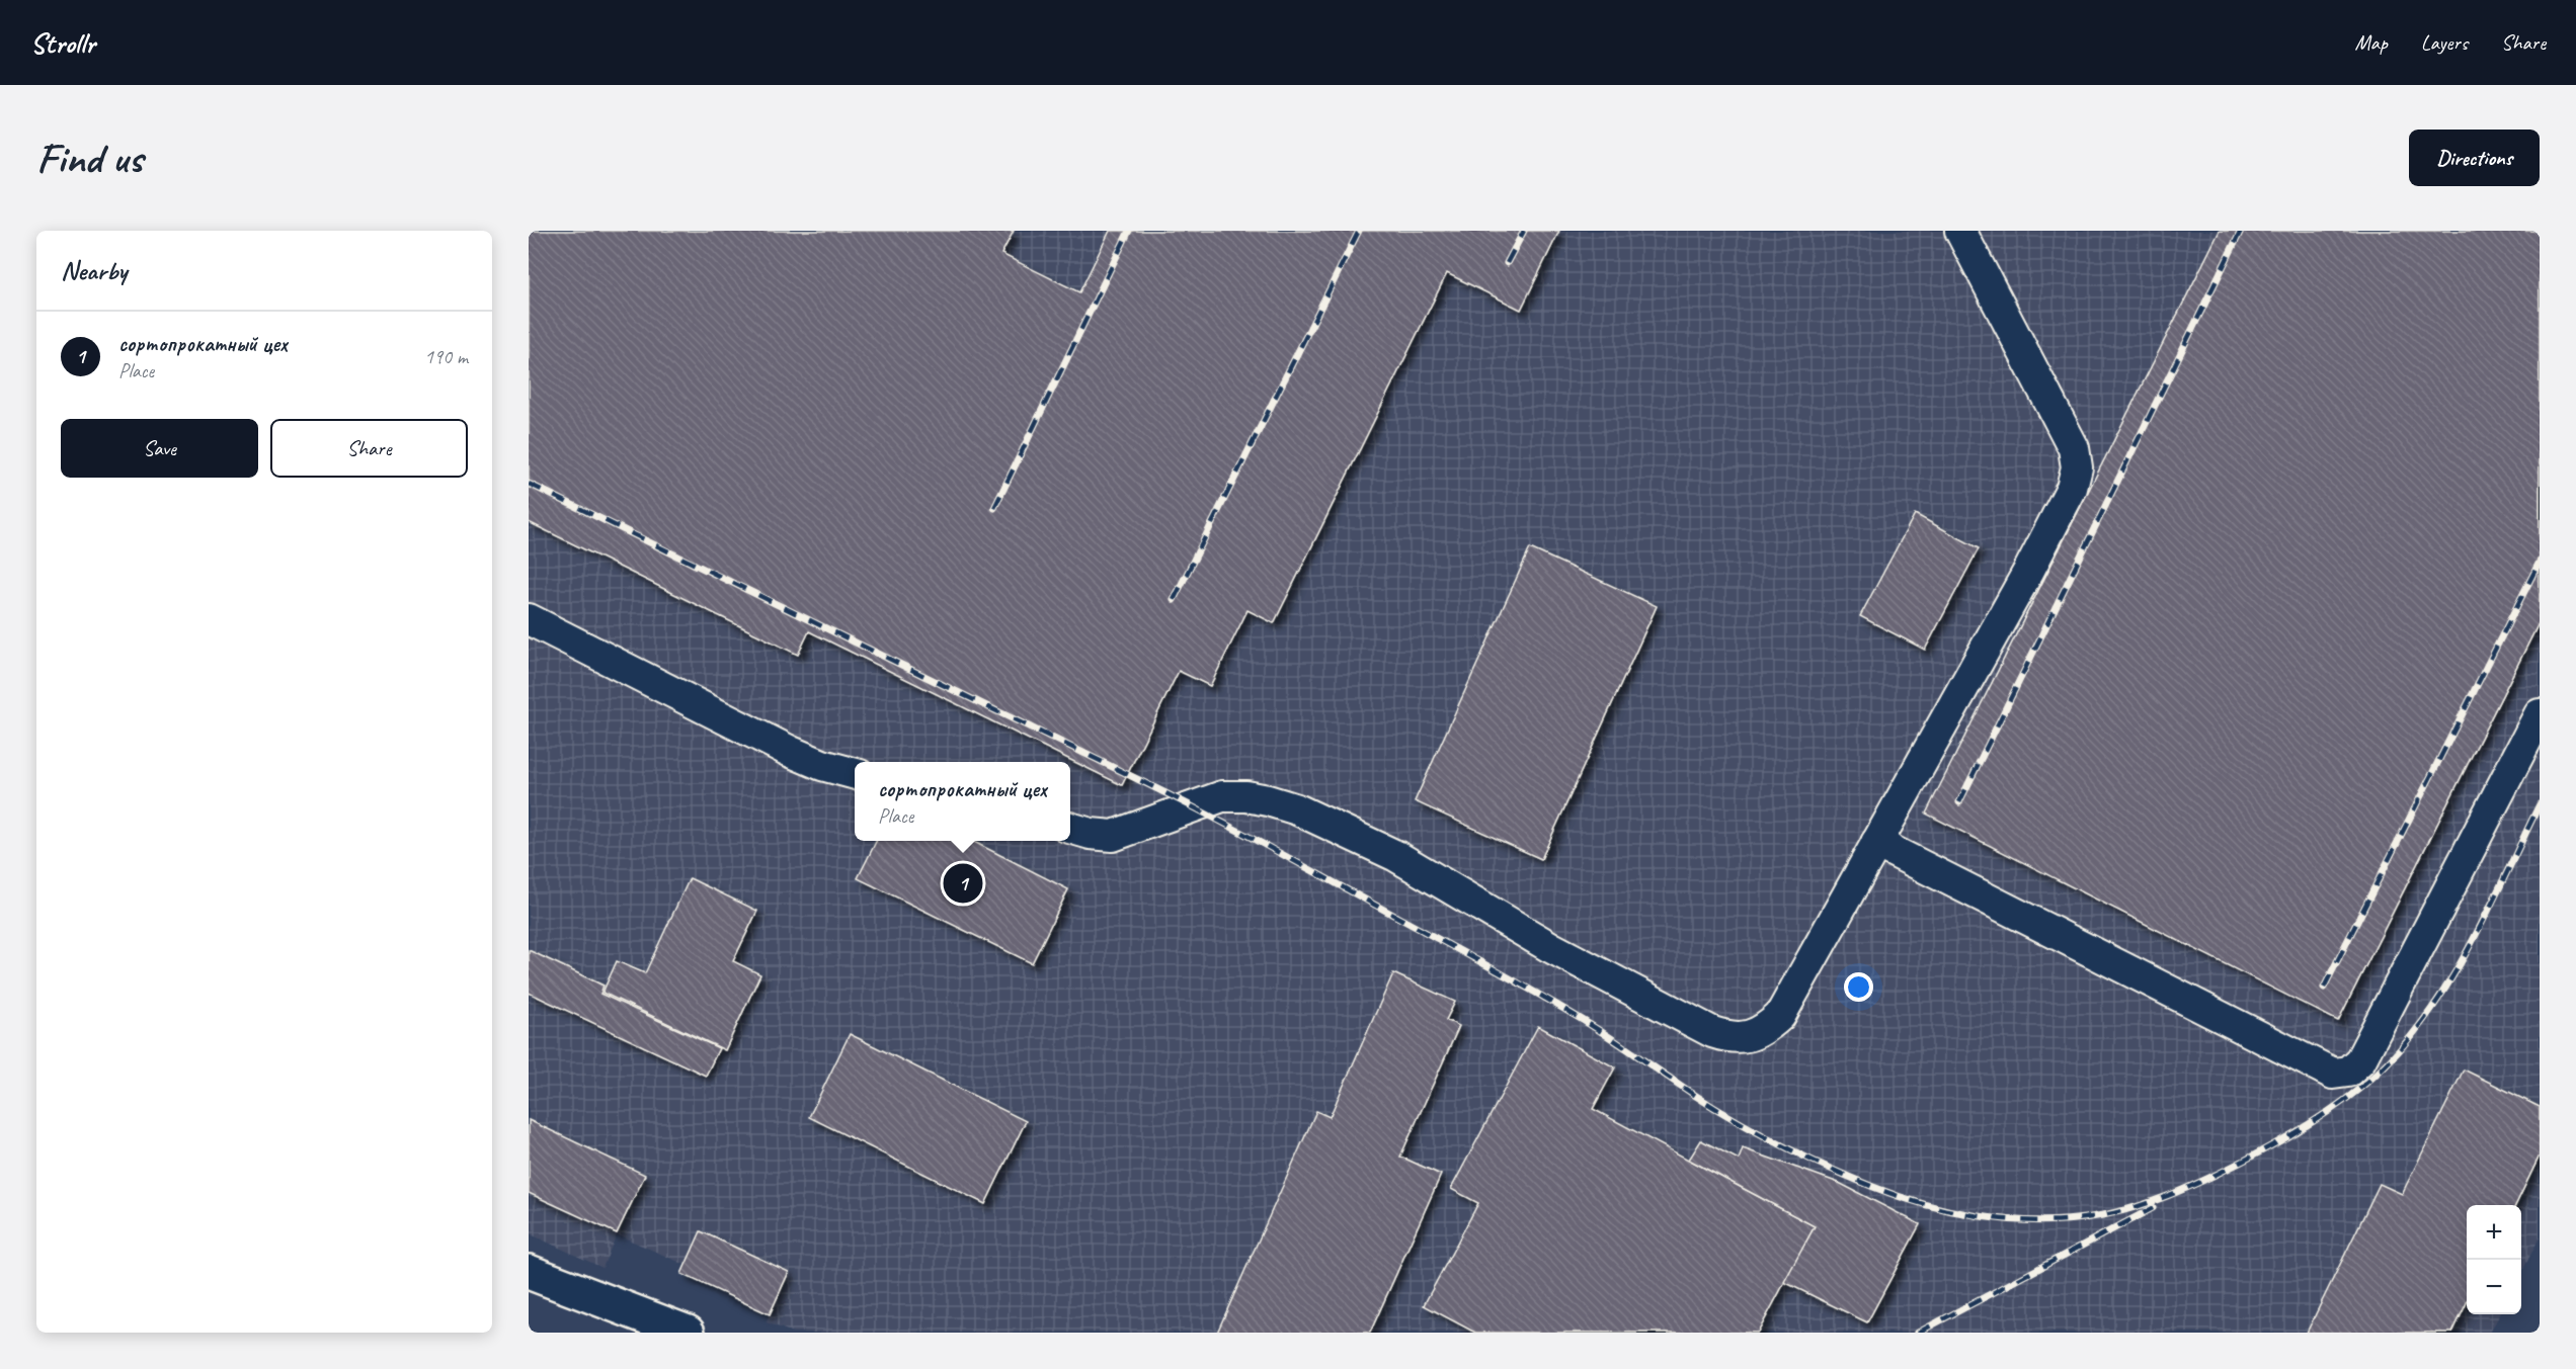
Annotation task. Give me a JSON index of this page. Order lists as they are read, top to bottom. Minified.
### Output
{"page":{"header":"Strollr","nav":["Map","Layers","Share"],"buttons":["Directions",["Save","Share"]],"title":"Find us","heading":"Nearby","list":[{"mark":"1","name":"сортопрокатный цех","note":"Place","value":"190 m"}],"popup":["сортопрокатный цех","Place"],"pins":"1","map_buttons":["+","−"]}}
